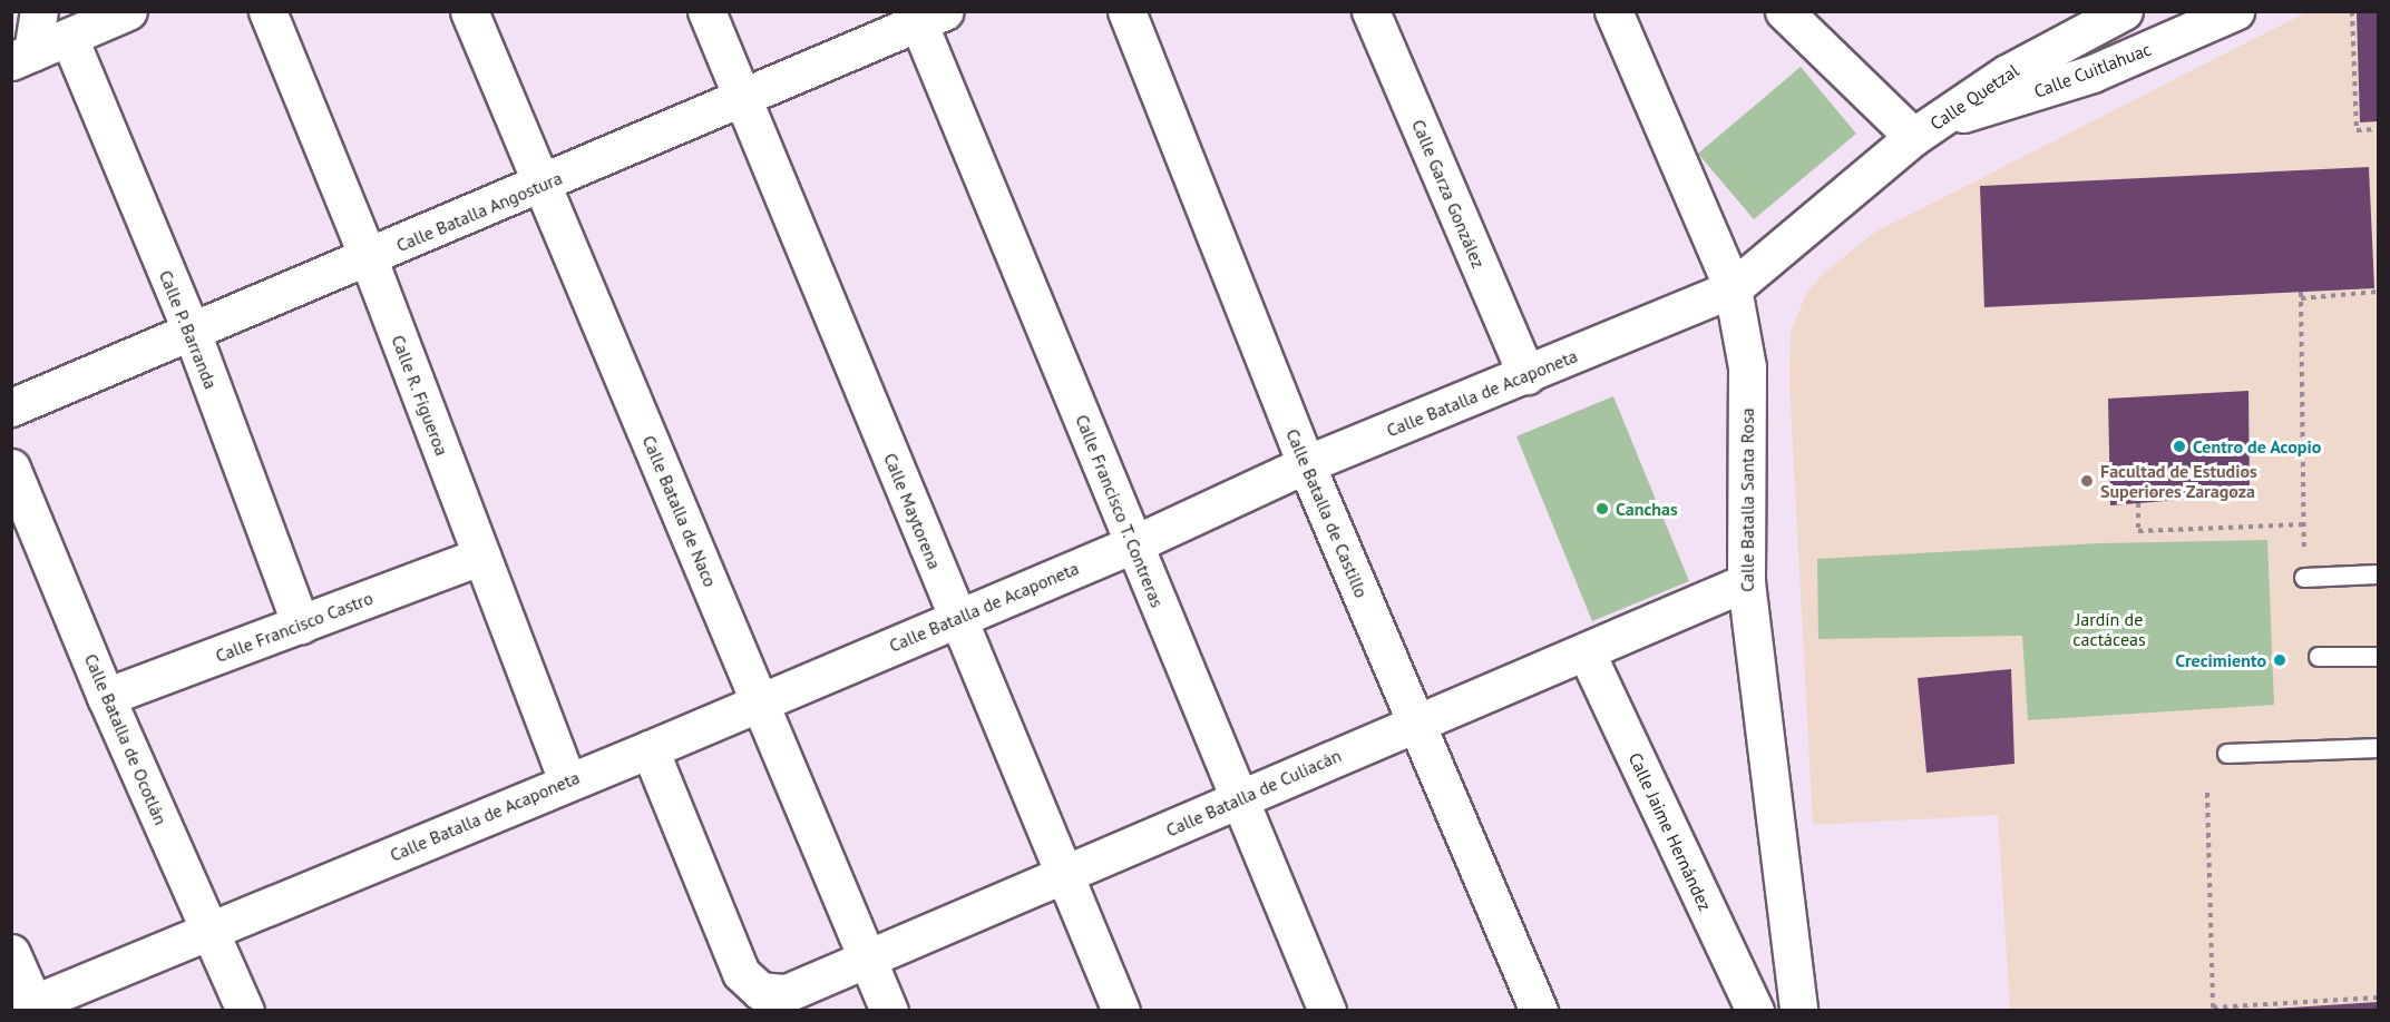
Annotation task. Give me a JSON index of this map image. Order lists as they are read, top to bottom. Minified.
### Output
{"streets":{"street":["Calle Cuitlahuac","Calle Quetzal","Calle Garza González","Calle Batalla Angostura","Calle P. Barranda","Calle Batalla de Acaponeta","Calle R. Figueroa","Calle Batalla Santa Rosa","Calle Batalla de Naco","Calle Maytorena","Calle Francisco T. Contreras","Calle Batalla de Castillo","Calle Francisco Castro","Calle Batalla de Ocotlán","Calle Batalla de Culiacán","Calle Jaime Hernández"]},"crossings":[["Calle Cuitlahuac","Calle Quetzal"],["Calle Quetzal","Calle Batalla de Acaponeta"],["Calle Garza González","Calle Batalla de Acaponeta"],["Calle Batalla Angostura","Calle P. Barranda"],["Calle Batalla Angostura","Calle R. Figueroa"],["Calle Batalla Angostura","Calle Batalla de Naco"],["Calle Batalla Angostura","Calle Maytorena"],["Calle Batalla Angostura","Calle Francisco T. Contreras"],["Calle P. Barranda","Calle Francisco Castro"],["Calle Batalla de Acaponeta","Calle R. Figueroa"],["Calle Batalla de Acaponeta","Calle Batalla Santa Rosa"],["Calle Batalla de Acaponeta","Calle Batalla de Naco"],["Calle Batalla de Acaponeta","Calle Maytorena"],["Calle Batalla de Acaponeta","Calle Francisco T. Contreras"],["Calle Batalla de Acaponeta","Calle Batalla de Castillo"],["Calle Batalla de Acaponeta","Calle Batalla de Ocotlán"],["Calle Batalla de Acaponeta","Calle Batalla de Culiacán"],["Calle R. Figueroa","Calle Francisco Castro"],["Calle Batalla Santa Rosa","Calle Batalla de Culiacán"],["Calle Batalla de Naco","Calle Batalla de Culiacán"],["Calle Maytorena","Calle Batalla de Culiacán"],["Calle Francisco T. Contreras","Calle Batalla de Culiacán"],["Calle Batalla de Castillo","Calle Batalla de Culiacán"],["Calle Francisco Castro","Calle Batalla de Ocotlán"],["Calle Batalla de Culiacán","Calle Jaime Hernández"]],"parks":["Jardín de cactáceas"],"places":["Centro de Acopio","Facultad de Estudios Superiores Zaragoza","Canchas","Crecimiento"]}
